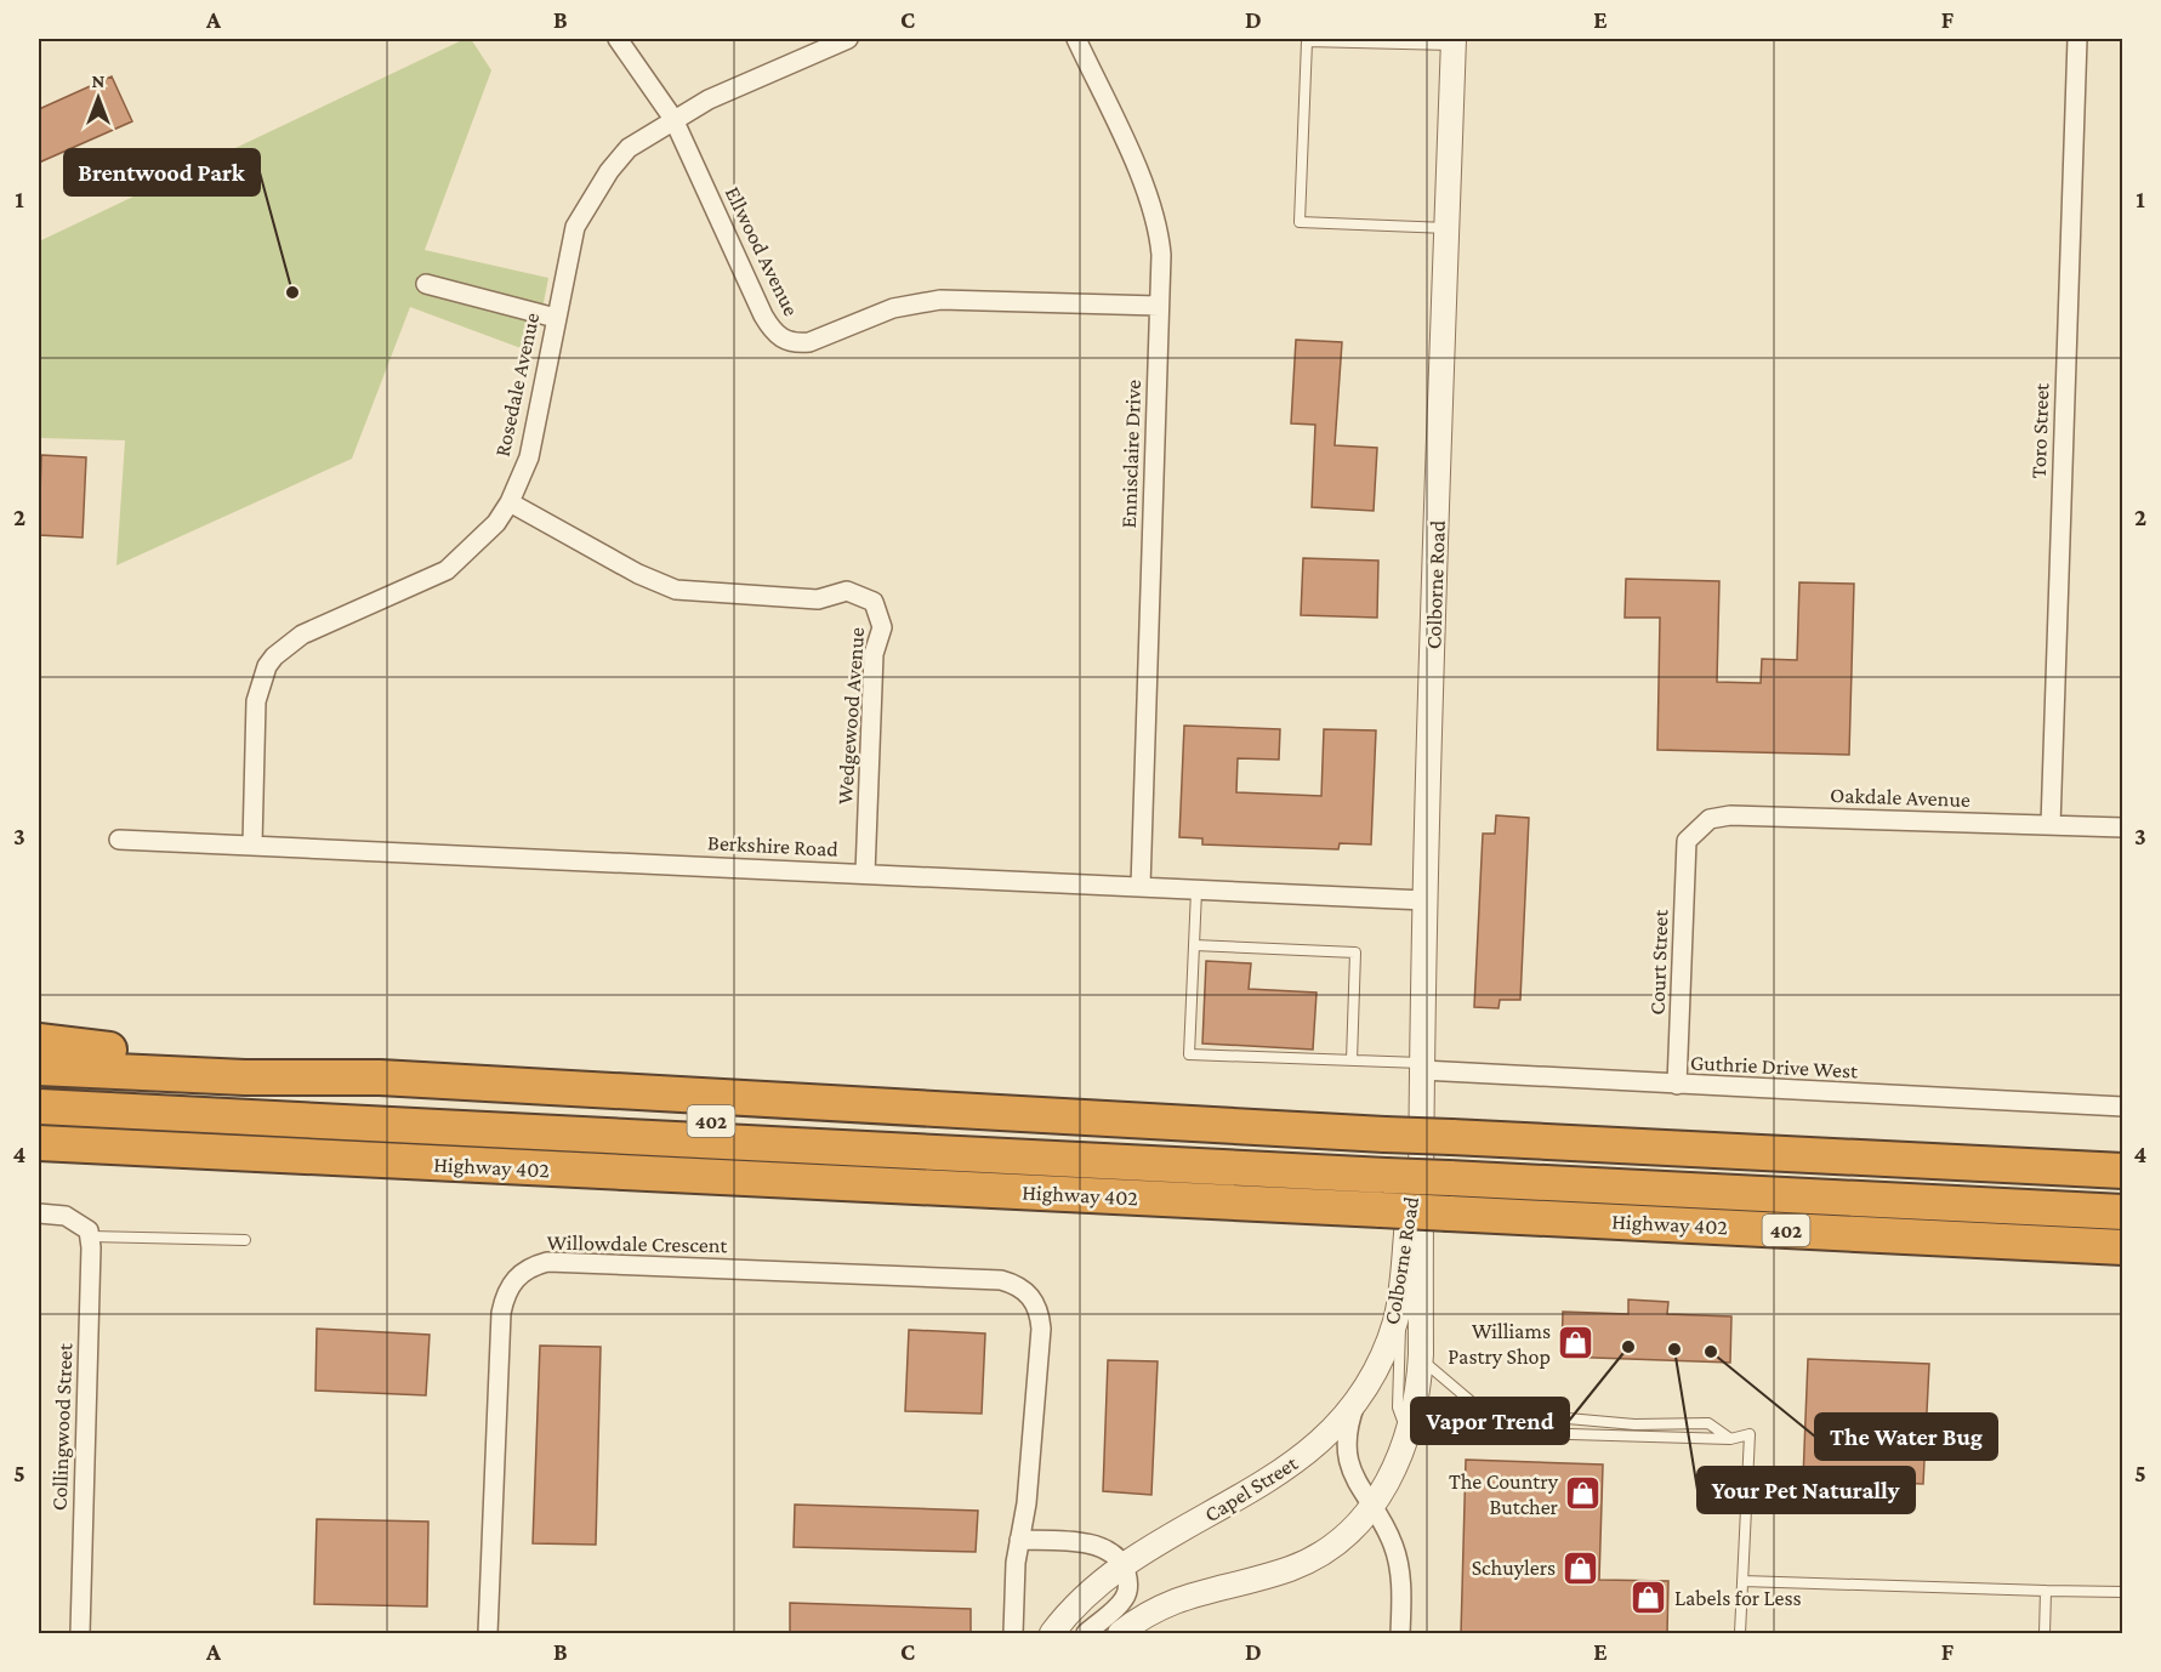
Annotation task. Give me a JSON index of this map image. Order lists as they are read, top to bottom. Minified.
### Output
{"streets":{"highway":["402","Highway 402"],"street":["Ellwood Avenue","Rosedale Avenue","Toro Street","Ennisclaire Drive","Colborne Road","Wedgewood Avenue","Oakdale Avenue","Berkshire Road","Court Street","Guthrie Drive West","Willowdale Crescent","Collingwood Street","Capel Street"]},"crossings":[["Ellwood Avenue","Rosedale Avenue"],["Ellwood Avenue","Ennisclaire Drive"],["Rosedale Avenue","Wedgewood Avenue"],["Rosedale Avenue","Berkshire Road"],["Toro Street","Oakdale Avenue"],["Ennisclaire Drive","Berkshire Road"],["Colborne Road","Berkshire Road"],["Colborne Road","Guthrie Drive West"],["Colborne Road","402"],["Colborne Road","Capel Street"],["Wedgewood Avenue","Berkshire Road"],["Oakdale Avenue","Court Street"],["Court Street","Guthrie Drive West"]],"places":{"other":["Brentwood Park","Vapor Trend","Your Pet Naturally","The Water Bug"],"shop":["Williams Pastry Shop","The Country Butcher","Schuylers","Labels for Less"]},"north":"top","grid":{"columns":["A","B","C","D","E","F"],"rows":["1","2","3","4","5"]}}
